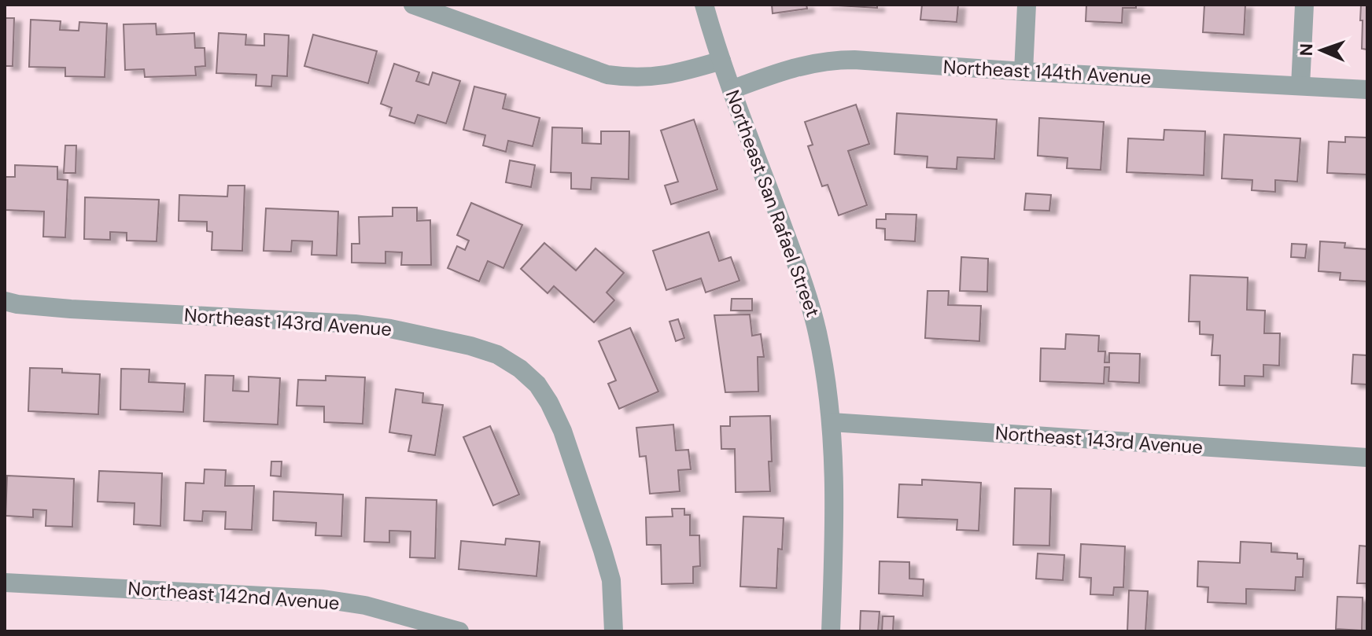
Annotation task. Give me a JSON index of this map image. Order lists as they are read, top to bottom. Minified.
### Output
{"streets":{"street":["Northeast 144th Avenue","Northeast San Rafael Street","Northeast 143rd Avenue","Northeast 142nd Avenue"]},"crossings":[["Northeast 144th Avenue","Northeast San Rafael Street"],["Northeast San Rafael Street","Northeast 143rd Avenue"]],"north":"left"}
